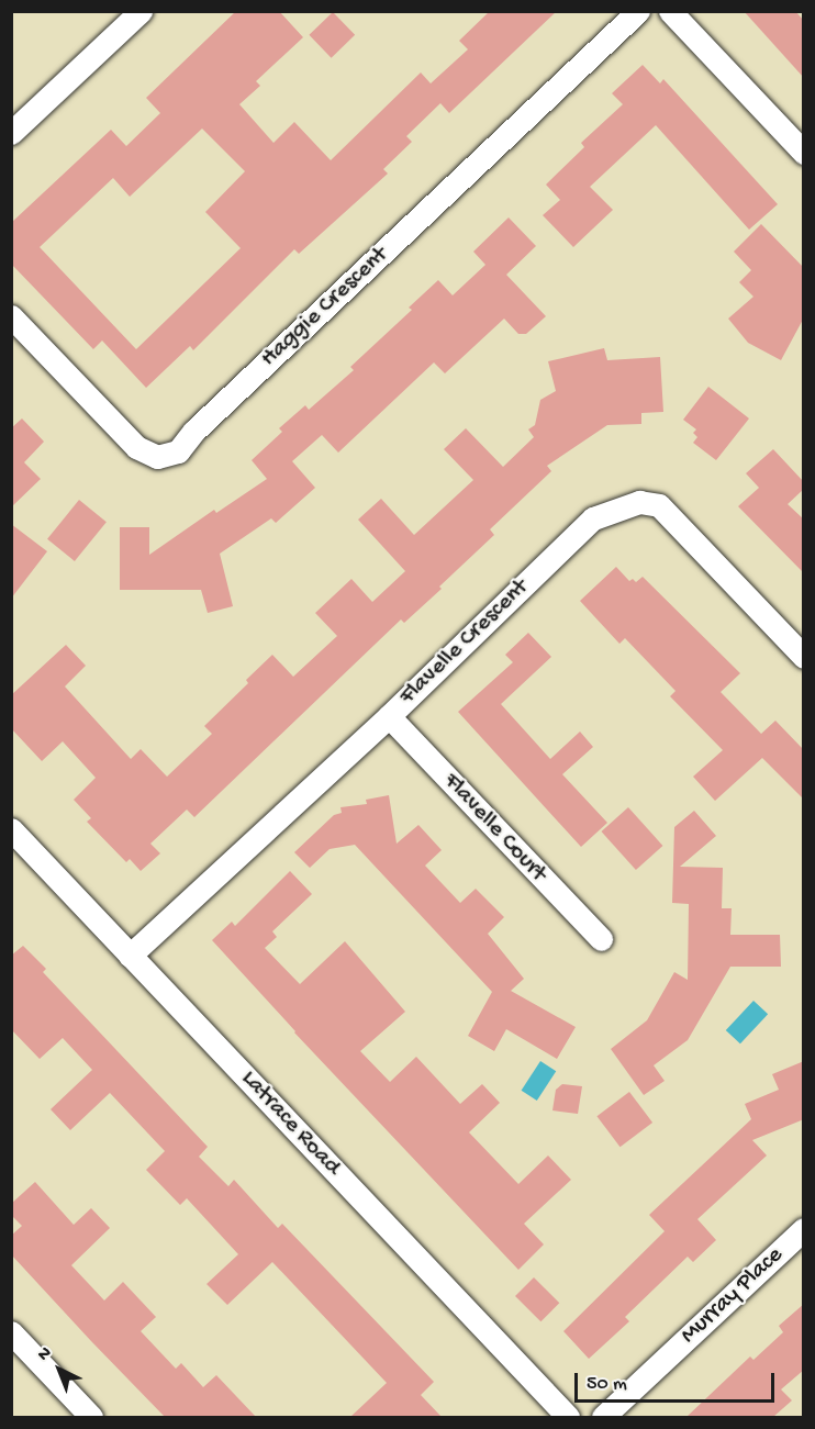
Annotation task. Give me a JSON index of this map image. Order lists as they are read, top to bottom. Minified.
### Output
{"streets":{"street":["Haggie Crescent","Flavelle Crescent","Flavelle Court","Latrace Road","Murray Place"]},"crossings":[["Flavelle Crescent","Flavelle Court"],["Flavelle Crescent","Latrace Road"]],"scale_bar":"50 m","north":"top left"}
